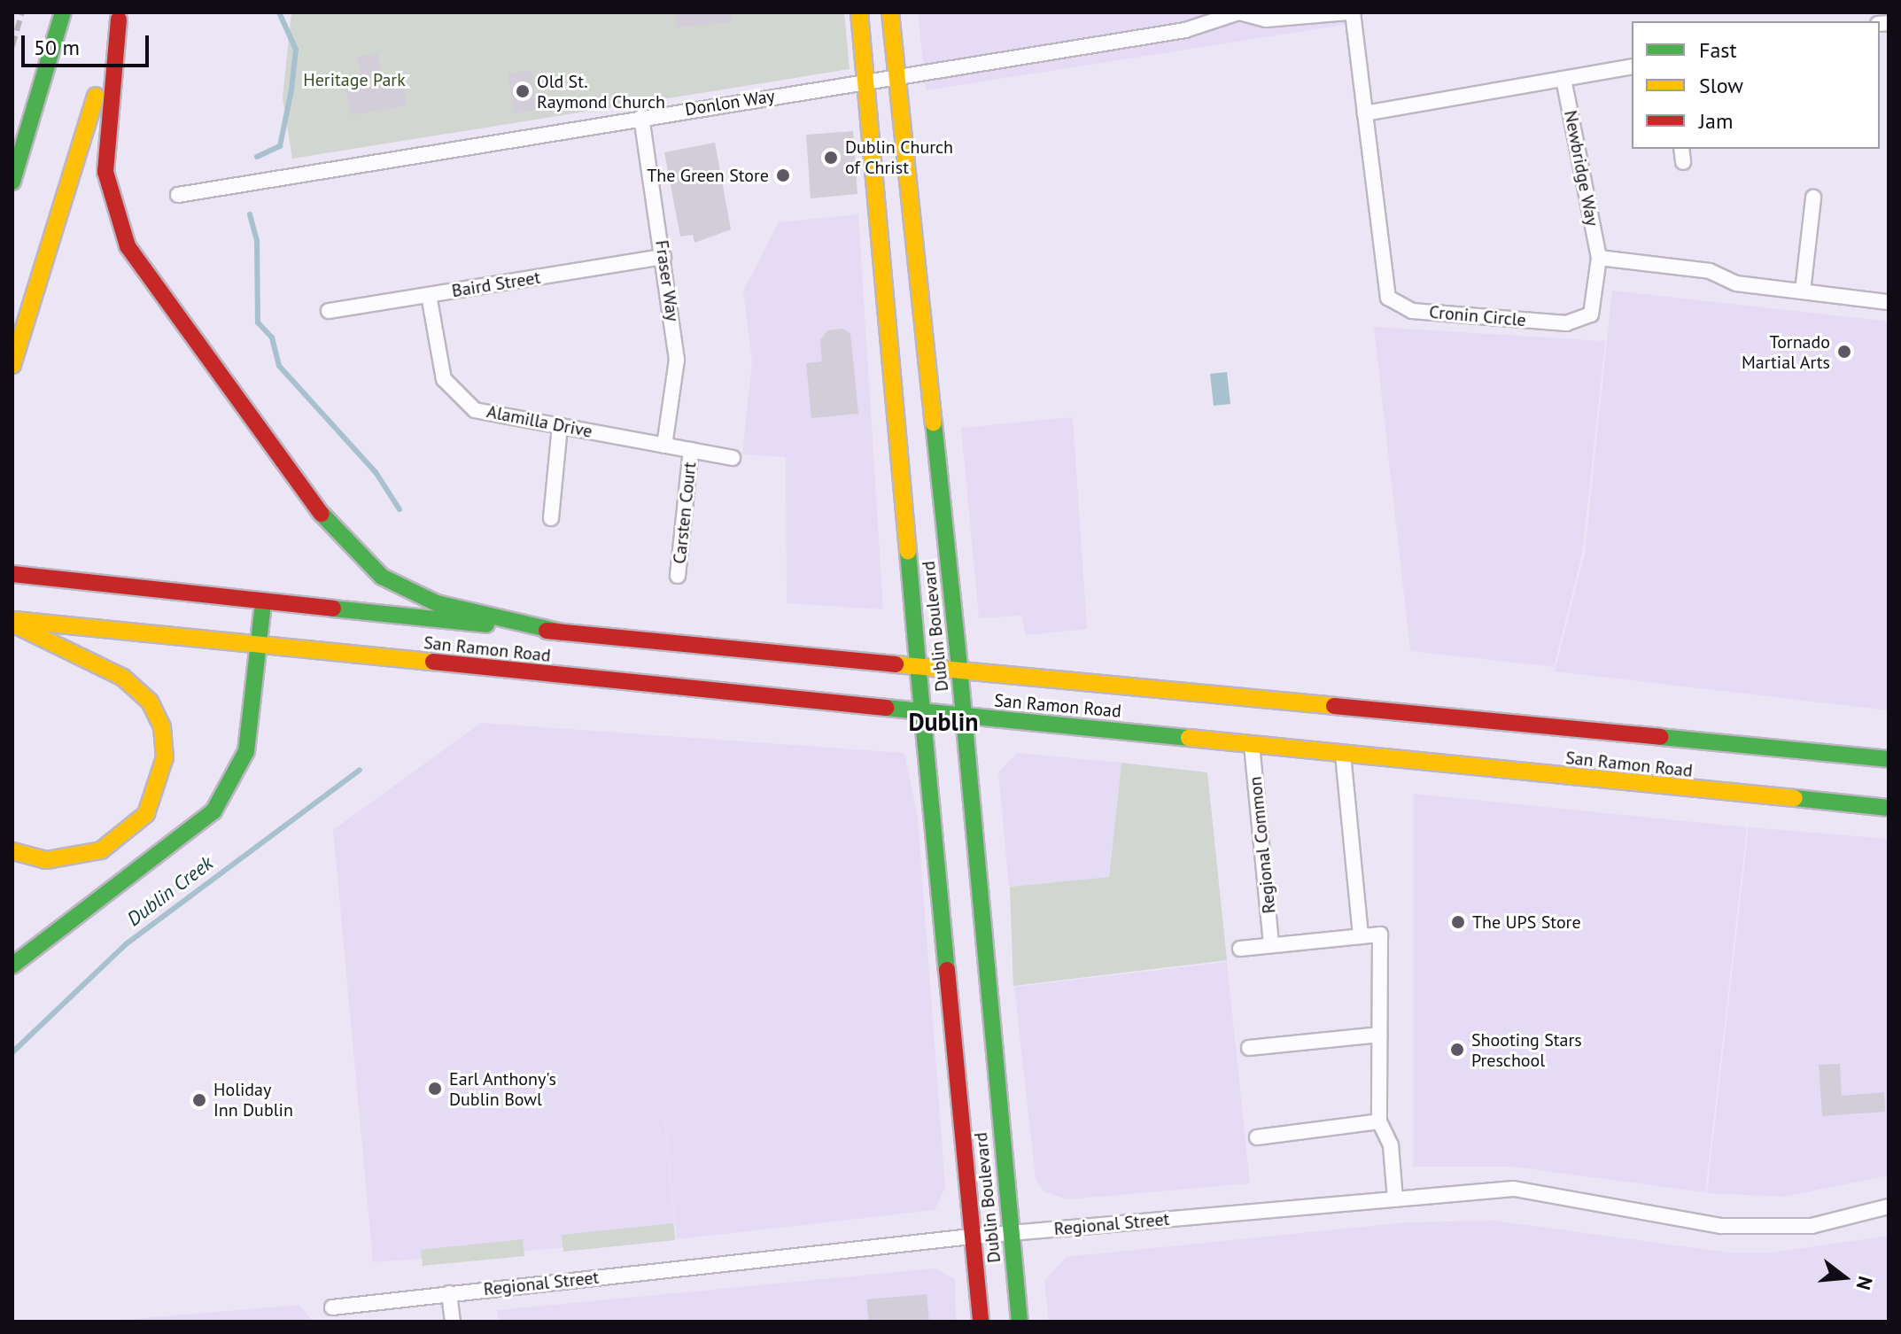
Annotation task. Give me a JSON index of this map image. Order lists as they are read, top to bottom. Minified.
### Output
{"streets":{"main road":["Dublin Boulevard","San Ramon Road"],"street":["Donlon Way","Newbridge Way","Fraser Way","Baird Street","Cronin Circle","Alamilla Drive","Carsten Court","Regional Common","Regional Street"]},"crossings":[["Donlon Way","Fraser Way"],["Donlon Way","Dublin Boulevard"],["Newbridge Way","Cronin Circle"],["Fraser Way","Baird Street"],["Fraser Way","Alamilla Drive"],["Baird Street","Alamilla Drive"],["Alamilla Drive","Carsten Court"],["Dublin Boulevard","San Ramon Road"],["Dublin Boulevard","Regional Street"],["San Ramon Road","Regional Common"]],"districts":["Dublin"],"water":["Dublin Creek"],"parks":["Heritage Park"],"places":["Old St. Raymond Church","Dublin Church of Christ","The Green Store","Tornado Martial Arts","The UPS Store","Shooting Stars Preschool","Earl Anthony's Dublin Bowl","Holiday Inn Dublin"],"legend":["Fast","Slow","Jam"],"scale_bar":"50 m","north":"right"}
